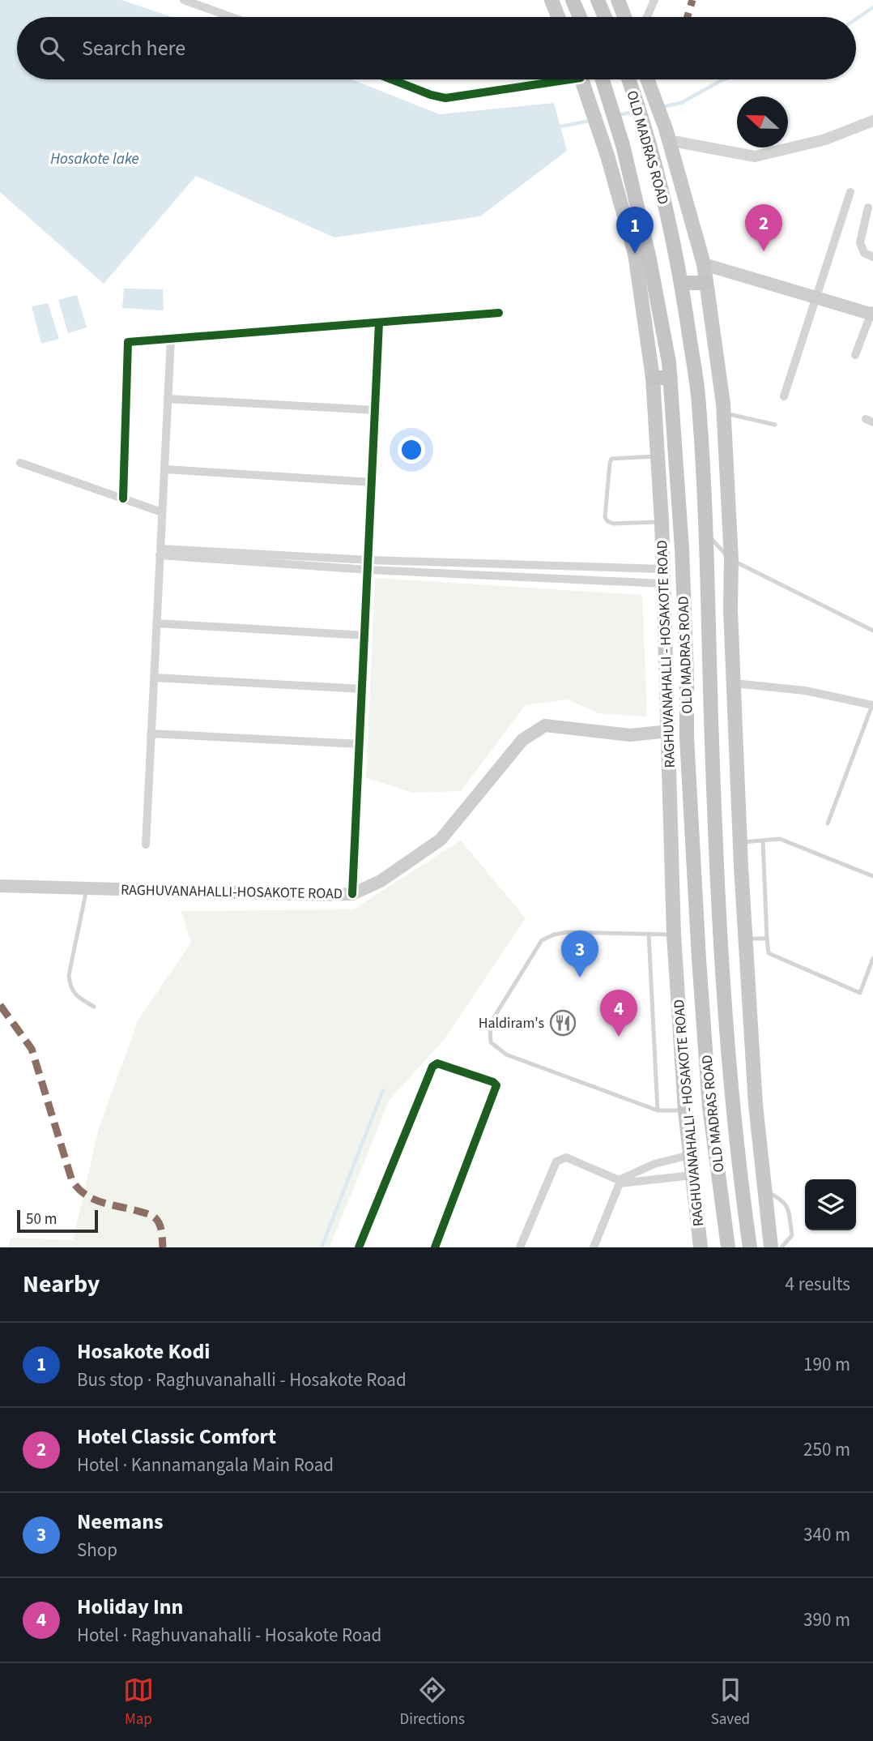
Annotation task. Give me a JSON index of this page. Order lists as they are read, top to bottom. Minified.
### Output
{"streets":{"highway":["OLD MADRAS ROAD"],"main road":["RAGHUVANAHALLI - HOSAKOTE ROAD","RAGHUVANAHALLI-HOSAKOTE ROAD"]},"crossings":[["RAGHUVANAHALLI - HOSAKOTE ROAD","RAGHUVANAHALLI-HOSAKOTE ROAD"]],"water":["Hosakote lake"],"places":{"restaurant":["Haldiram's"]},"scale_bar":"50 m","north":"left","page":{"search":"Search here","pins":["2","1","3","4"],"scale":"50 m","heading":["Nearby","4 results"],"list":[{"mark":"1","name":"Hosakote Kodi","note":"Bus stop · Raghuvanahalli - Hosakote Road","value":"190 m"},{"mark":"2","name":"Hotel Classic Comfort","note":"Hotel · Kannamangala Main Road","value":"250 m"},{"mark":"3","name":"Neemans","note":"Shop","value":"340 m"},{"mark":"4","name":"Holiday Inn","note":"Hotel · Raghuvanahalli - Hosakote Road","value":"390 m"}],"nav":["Map","Directions","Saved"]}}
